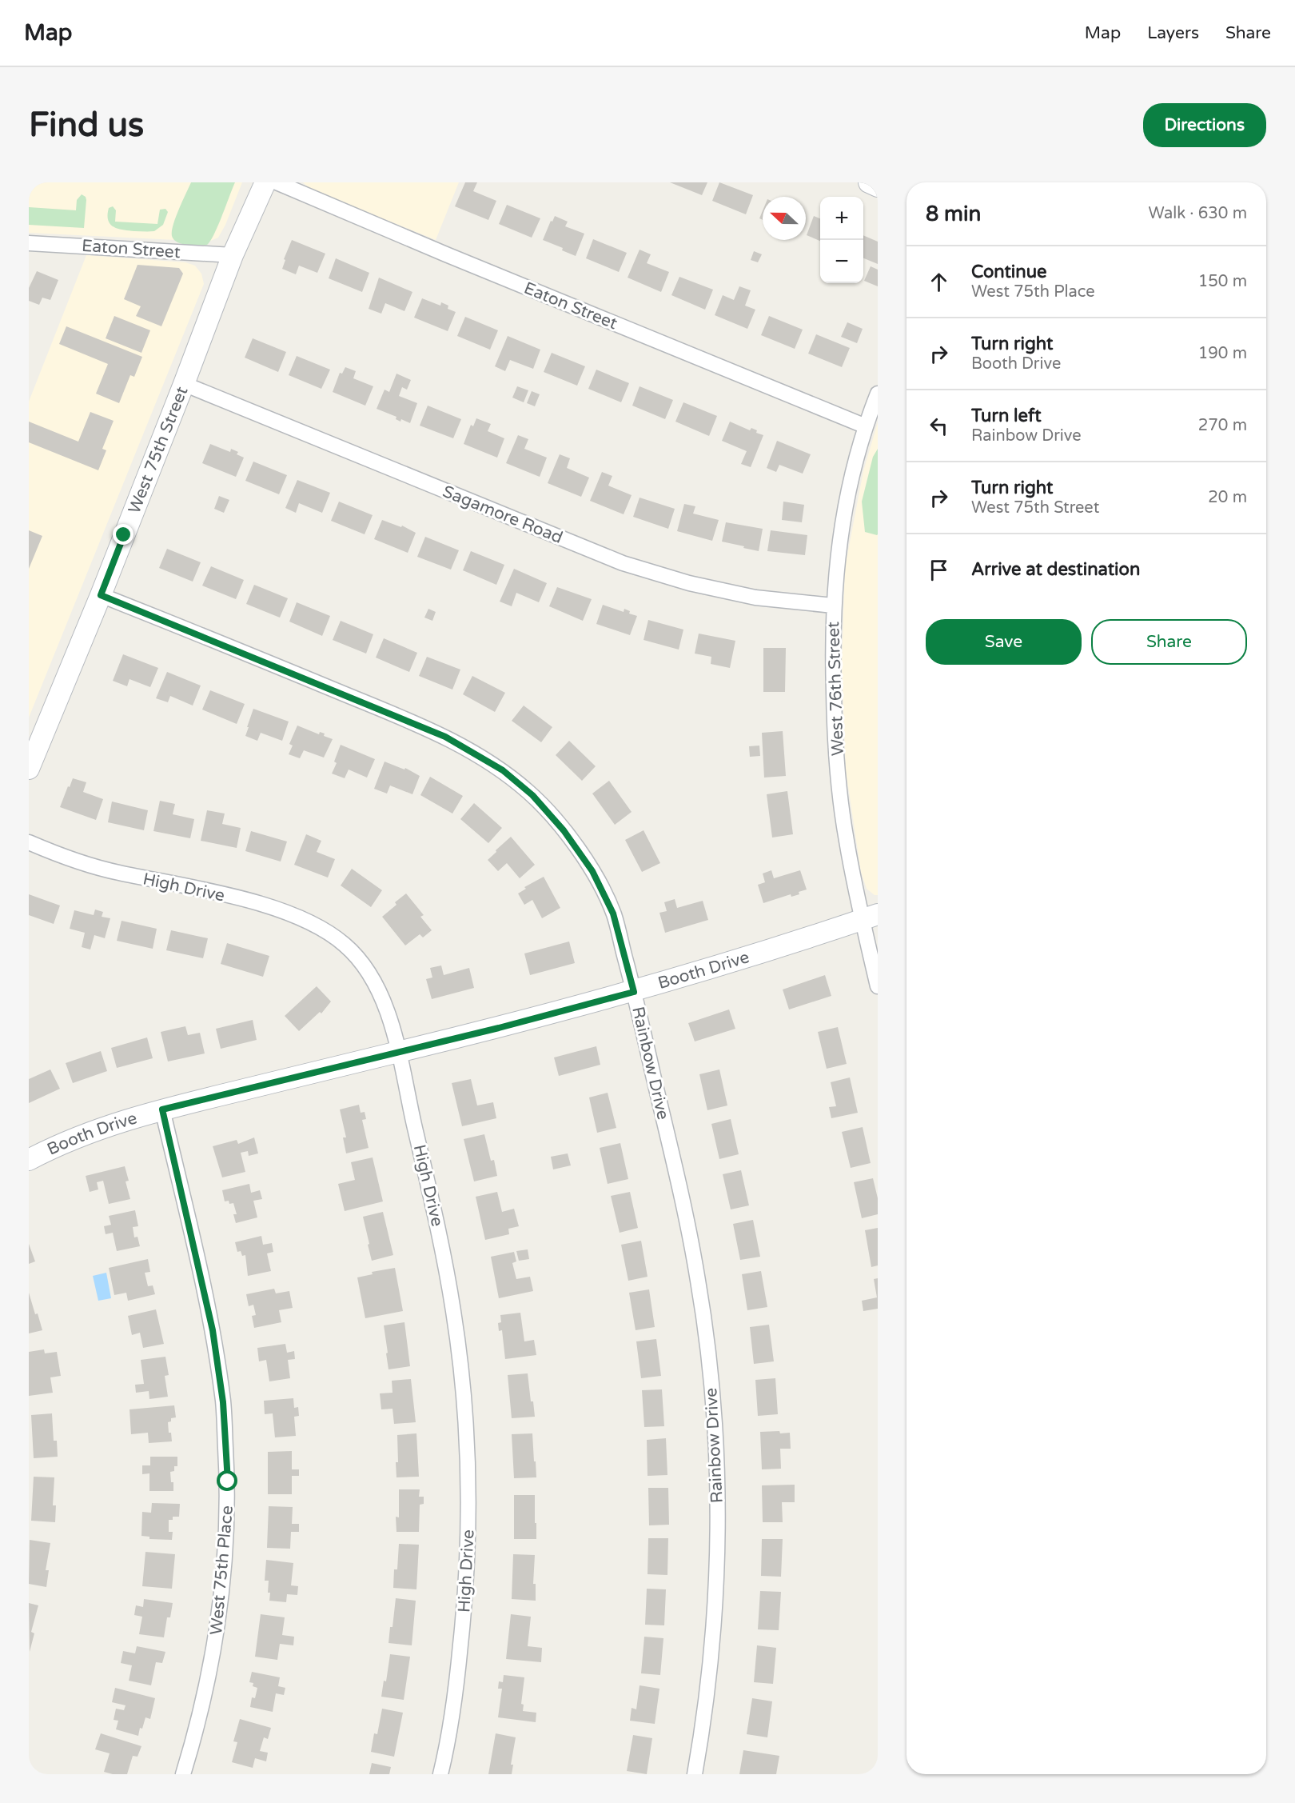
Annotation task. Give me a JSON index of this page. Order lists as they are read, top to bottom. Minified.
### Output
{"streets":{"street":["Eaton Street","West 75th Street","Sagamore Road","West 76th Street","High Drive","Booth Drive","Rainbow Drive","West 75th Place"]},"crossings":[["Eaton Street","West 75th Street"],["Eaton Street","West 76th Street"],["West 75th Street","Sagamore Road"],["West 75th Street","Rainbow Drive"],["Sagamore Road","West 76th Street"],["West 76th Street","Booth Drive"],["High Drive","Booth Drive"],["Booth Drive","Rainbow Drive"],["Booth Drive","West 75th Place"]],"north":"left","page":{"header":"Map","nav":["Map","Layers","Share"],"buttons":["Directions",["Save","Share"]],"title":"Find us","heading":["8 min","Walk · 630 m"],"map_buttons":["+","−"],"list":[["Continue","West 75th Place","150 m"],["Turn right","Booth Drive","190 m"],["Turn left","Rainbow Drive","270 m"],["Turn right","West 75th Street","20 m"],"Arrive at destination"]}}
